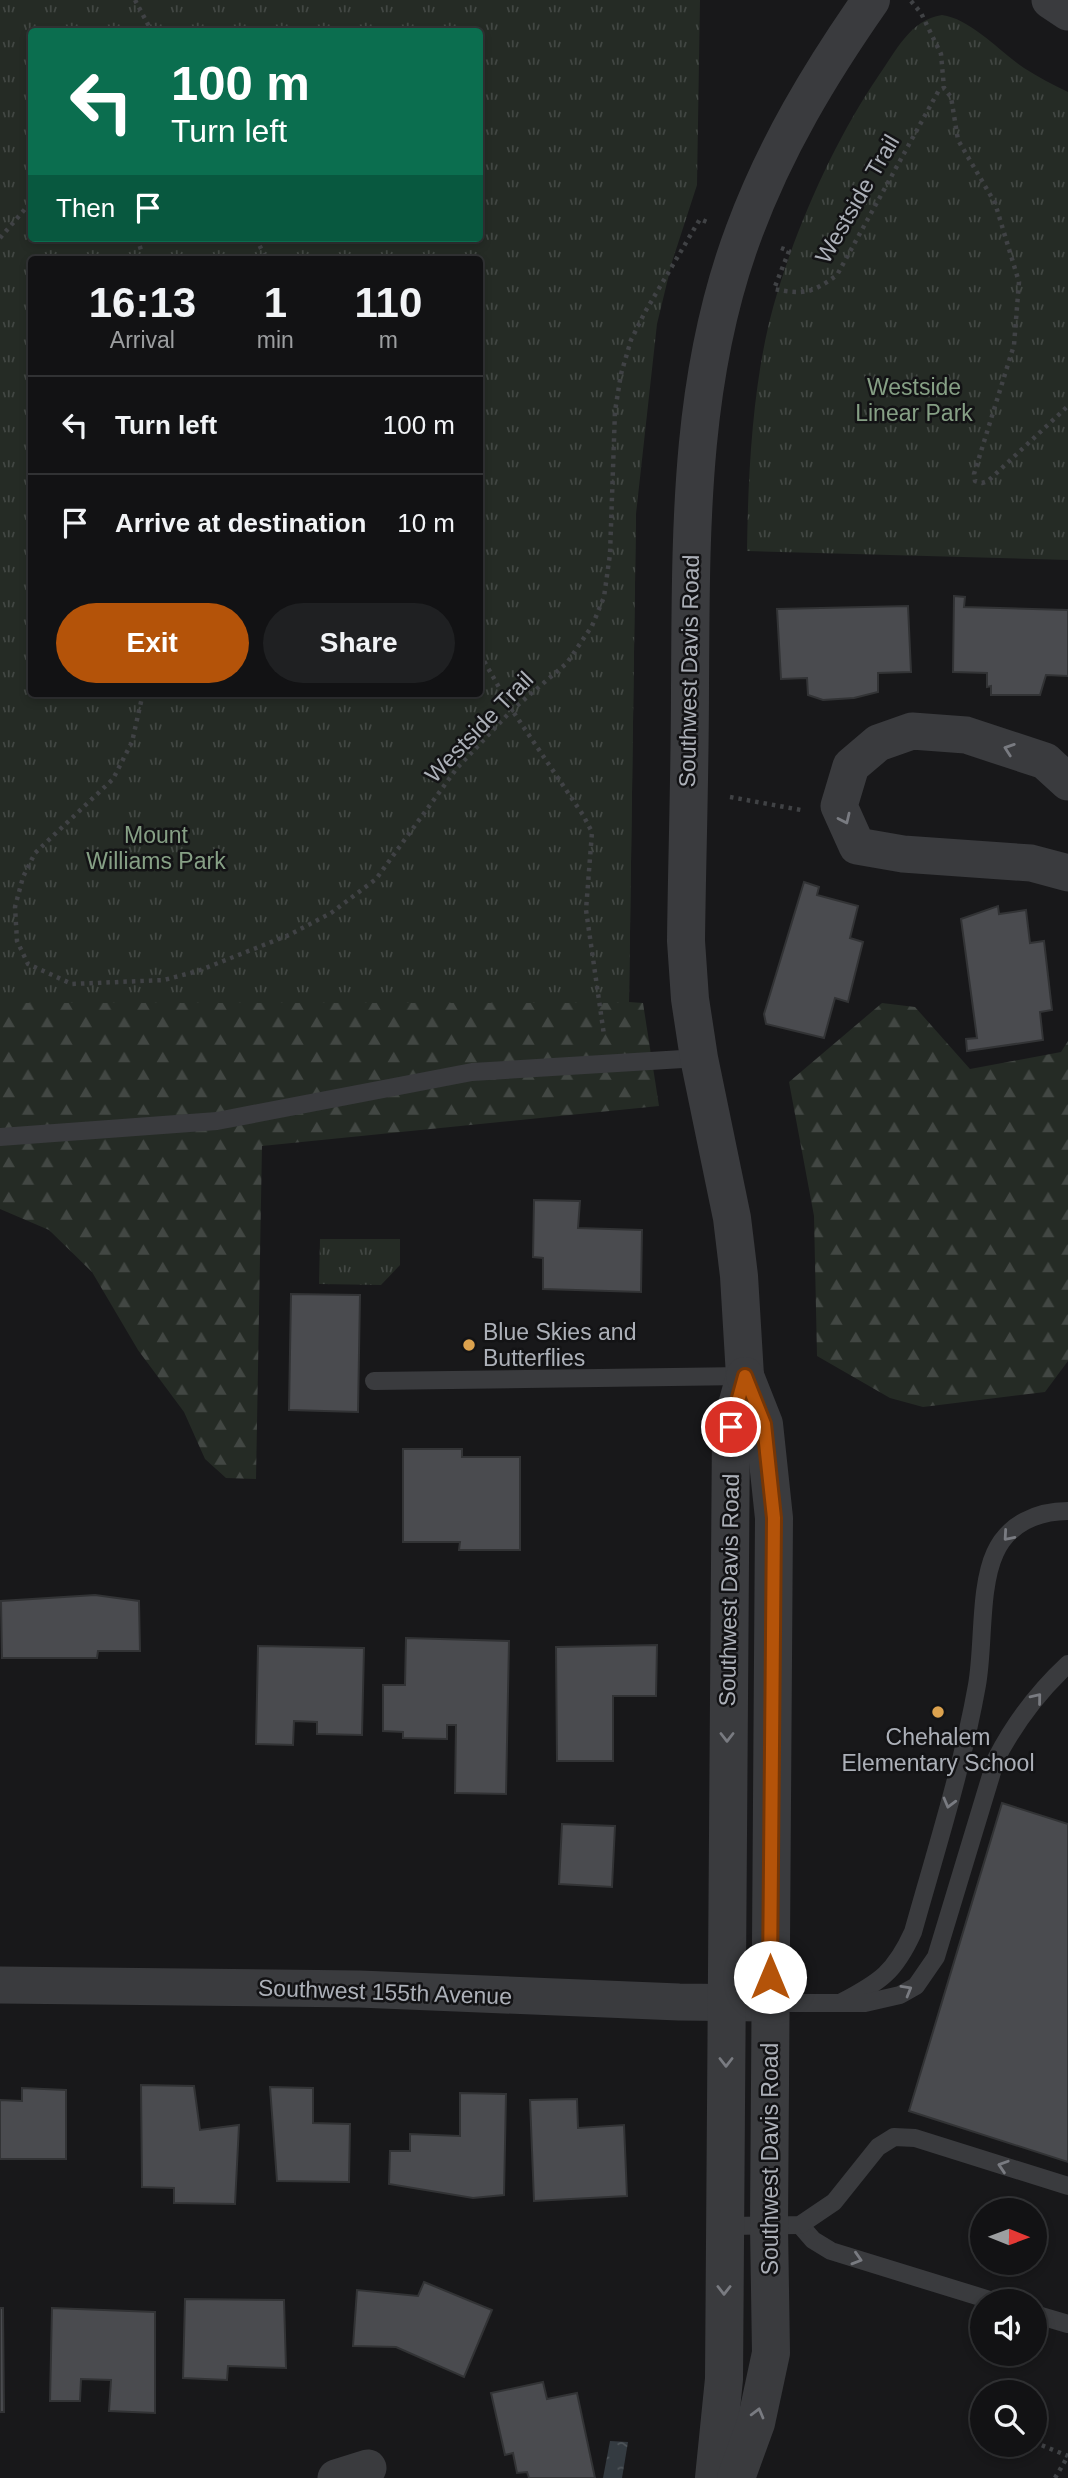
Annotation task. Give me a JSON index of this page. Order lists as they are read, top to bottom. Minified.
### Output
{"streets":{"street":["Southwest Davis Road","Southwest 155th Avenue"],"path":["Westside Trail"]},"crossings":[["Westside Trail","Southwest Davis Road"],["Southwest Davis Road","Southwest 155th Avenue"]],"parks":["Westside Linear Park","Mount Williams Park"],"places":["Blue Skies and Butterflies","Chehalem Elementary School"],"north":"right","page":{"turn":["100 m","Turn left"],"then":"Then","eta":["16:13","Arrival","1","min","110","m"],"list":[{"name":"Turn left","value":"100 m"},{"name":"Arrive at destination","value":"10 m"}],"buttons":["Exit","Share"]}}
